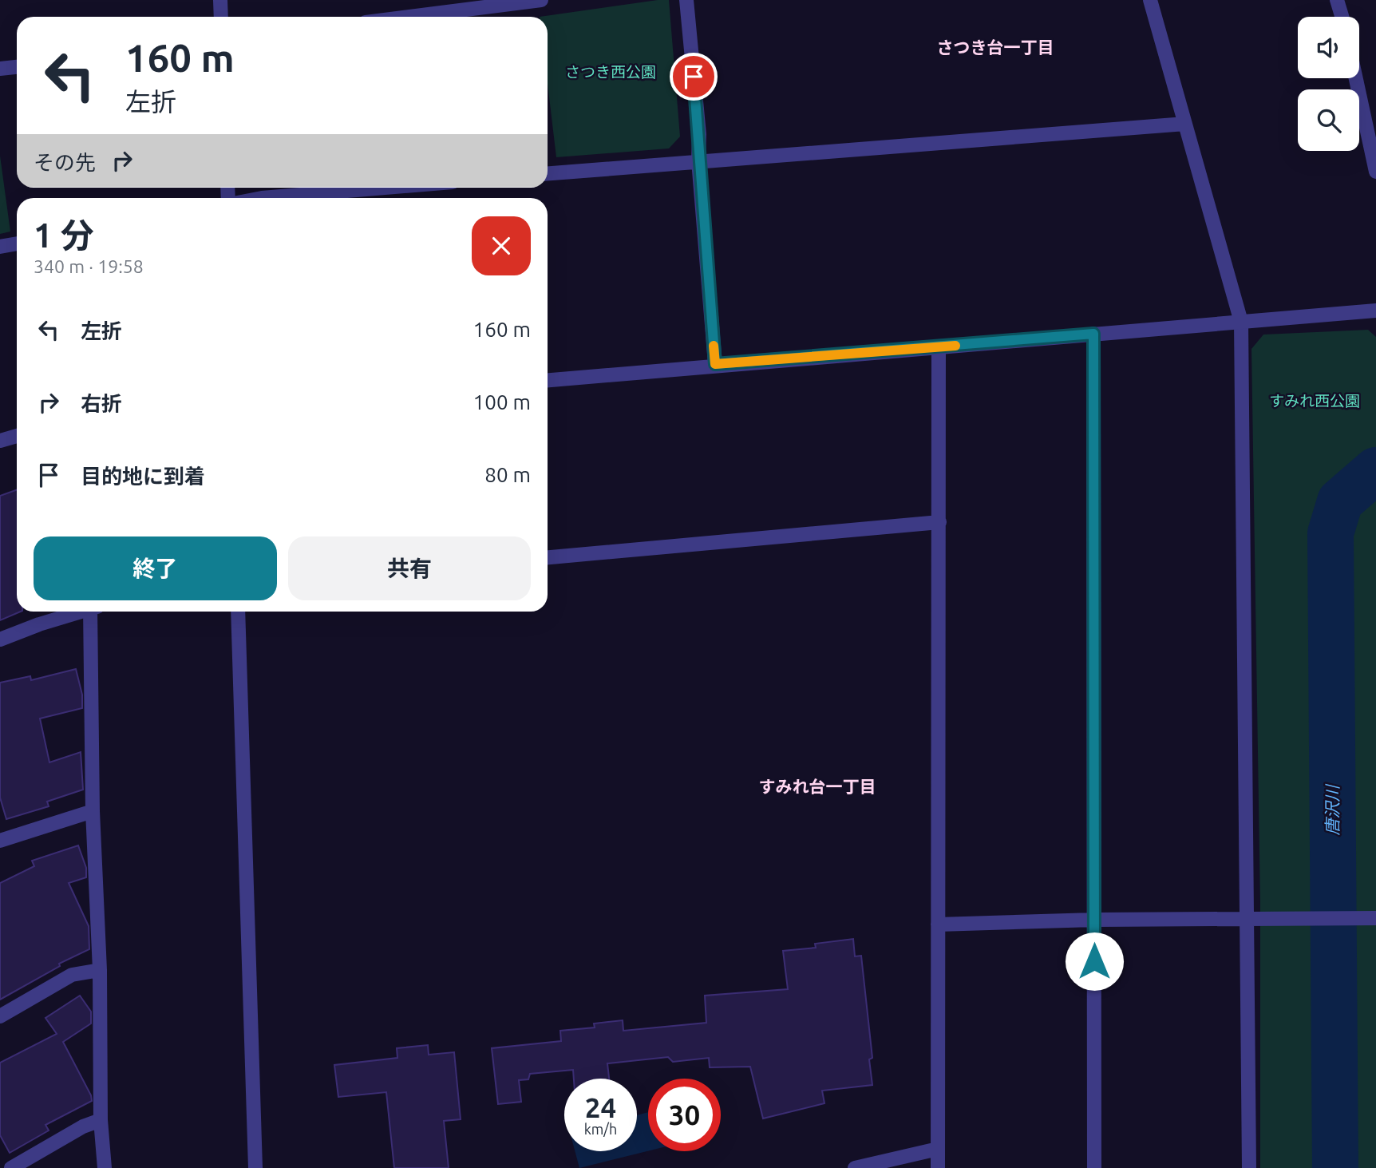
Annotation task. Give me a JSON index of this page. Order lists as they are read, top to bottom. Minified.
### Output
{"districts":["さつき台一丁目","すみれ台一丁目"],"water":["唐沢川"],"parks":["さつき西公園","すみれ西公園"],"page":{"turn":["160 m","左折"],"then":"その先","heading":["1 分","340 m · 19:58"],"list":[{"name":"左折","value":"160 m"},{"name":"右折","value":"100 m"},{"name":"目的地に到着","value":"80 m"}],"buttons":["終了","共有"],"speed":"24 km/h","limit":"30"}}
